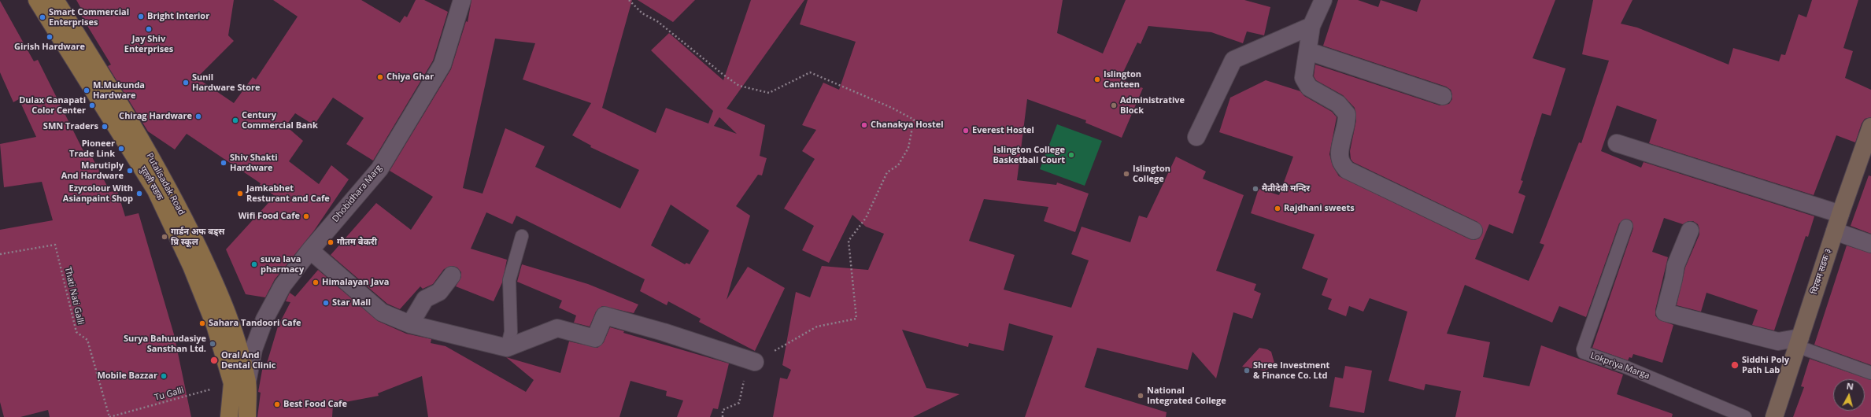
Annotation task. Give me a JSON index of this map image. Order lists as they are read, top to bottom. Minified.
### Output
{"streets":{"main road":["पुतली सडक","Putalisadak Road","थिरबम सडक ३"],"street":["Dhobidhara Marg"],"lane":["Lokpriya Marga"],"path":["Thati Nati Galli","Tu Galli"]},"crossings":[["पुतली सडक","Putalisadak Road"],["पुतली सडक","Dhobidhara Marg"],["पुतली सडक","Tu Galli"],["Putalisadak Road","Dhobidhara Marg"],["Putalisadak Road","Tu Galli"],["Dhobidhara Marg","Tu Galli"],["Thati Nati Galli","Tu Galli"]],"places":["Bright Interior","Smart Commercial Enterprises","Jay Shiv Enterprises","Girish Hardware","Chiya Ghar","Islington Canteen","Sunil Hardware Store","M.Mukunda Hardware","Dulax Ganapati Color Center","Administrative Block","Chirag Hardware","Century Commercial Bank","Chanakya Hostel","SMN Traders","Everest Hostel","Pioneer Trade Link","Islington College Basketball Court","Shiv Shakti Hardware","Marutiply And Hardware","Islington College","मैतीदेवी मन्दिर","Ezycolour With Asianpaint Shop","Jamkabhet Resturant and Cafe","Rajdhani sweets","Wifi Food Cafe","गार्डन अफ बड्स प्रि स्कूल","गौतम बेकरी","suva lava pharmacy","Himalayan Java","Star Mall","Sahara Tandoori Cafe","Surya Bahuudasiye Sansthan Ltd.","Oral And Dental Clinic","Siddhi Poly Path Lab","Shree Investment & Finance Co. Ltd","Mobile Bazzar","National Integrated College","Best Food Cafe"],"north":"top"}
